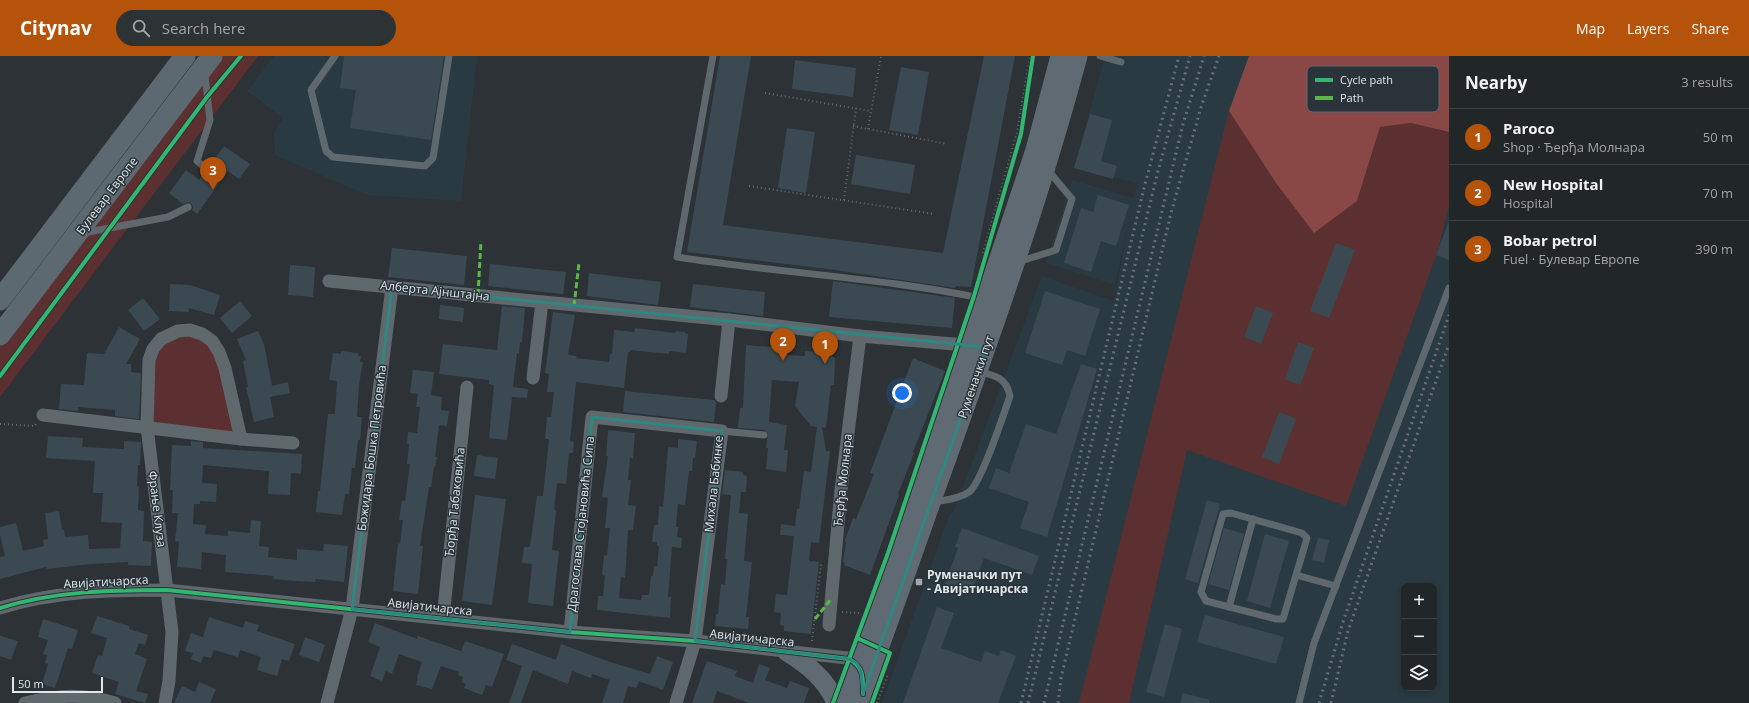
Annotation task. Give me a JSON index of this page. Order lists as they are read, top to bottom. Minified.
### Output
{"streets":{"main road":["Булевар Европе","Руменачки пут"],"street":["Алберта Ајнштајна","Божидара Бошка Петровића","Ђерђа Молнара","Михала Бабинке","Ђорђа Табаковића","Фрање Клуза","Драгослава Стојановића Сипа","Авијатичарска"]},"crossings":[["Алберта Ајнштајна","Руменачки пут"],["Алберта Ајнштајна","Божидара Бошка Петровића"],["Алберта Ајнштајна","Ђерђа Молнара"],["Руменачки пут","Авијатичарска"],["Божидара Бошка Петровића","Авијатичарска"],["Михала Бабинке","Драгослава Стојановића Сипа"],["Михала Бабинке","Авијатичарска"],["Ђорђа Табаковића","Авијатичарска"],["Фрање Клуза","Авијатичарска"],["Драгослава Стојановића Сипа","Авијатичарска"]],"places":{"transit":["Руменачки пут - Авијатичарска"]},"legend":["Cycle path","Path"],"scale_bar":"50 m","page":{"header":"Citynav","search":"Search here","nav":["Map","Layers","Share"],"heading":["Nearby","3 results"],"list":[{"mark":"1","name":"Paroco","note":"Shop · Ђерђа Молнара","value":"50 m"},{"mark":"2","name":"New Hospital","note":"Hospital","value":"70 m"},{"mark":"3","name":"Bobar petrol","note":"Fuel · Булевар Европе","value":"390 m"}],"pins":["3","2","1"],"map_buttons":["+","−"],"scale":"50 m"}}
